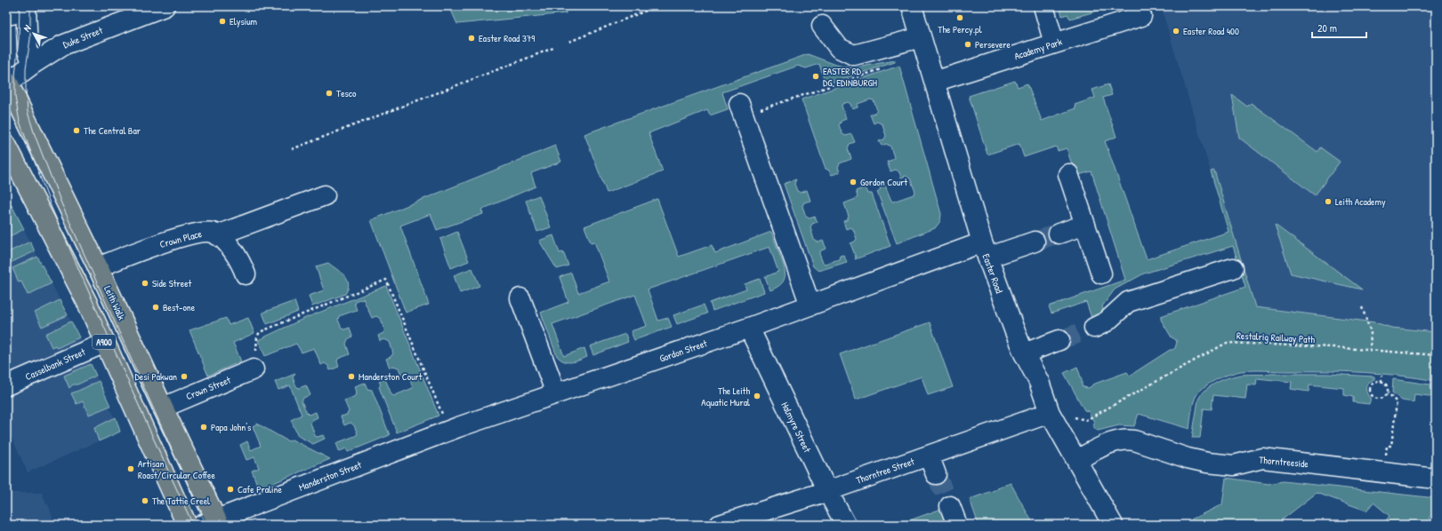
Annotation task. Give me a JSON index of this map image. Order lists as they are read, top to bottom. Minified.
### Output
{"streets":{"main road":["Leith Walk","A900"],"street":["Duke Street","Academy Park","Crown Place","Easter Road","Gordon Street","Casselbank Street","Crown Street","Halmyre Street","Thorntreeside","Thorntree Street","Manderston Street"],"path":["Restalrig Railway Path"]},"crossings":[["Duke Street","Leith Walk"],["Academy Park","Easter Road"],["Crown Place","Leith Walk"],["Easter Road","Restalrig Railway Path"],["Easter Road","Gordon Street"],["Easter Road","Thorntreeside"],["Easter Road","Thorntree Street"],["Leith Walk","Crown Street"],["Leith Walk","Manderston Street"],["Restalrig Railway Path","Thorntree Street"],["A900","Casselbank Street"],["Gordon Street","Halmyre Street"],["Gordon Street","Manderston Street"],["Halmyre Street","Thorntree Street"]],"places":["The Percy.pl","Elysium","Easter Road 400","Easter Road 379","Persevere","EASTER RD DG, EDINBURGH","Tesco","The Central Bar","Gordon Court","Leith Academy","Side Street","Best-one","Desi Pakwan","Manderston Court","The Leith Aquatic Mural","Papa John's","Artisan Roast/Circular Coffee","Cafe Praline","The Tattie Creel"],"scale_bar":"20 m","north":"top left"}
